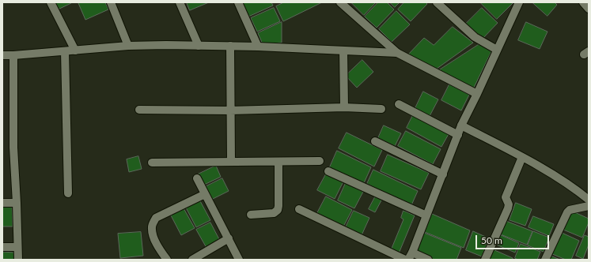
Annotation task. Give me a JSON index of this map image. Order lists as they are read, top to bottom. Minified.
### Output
{"scale_bar":"50 m"}
